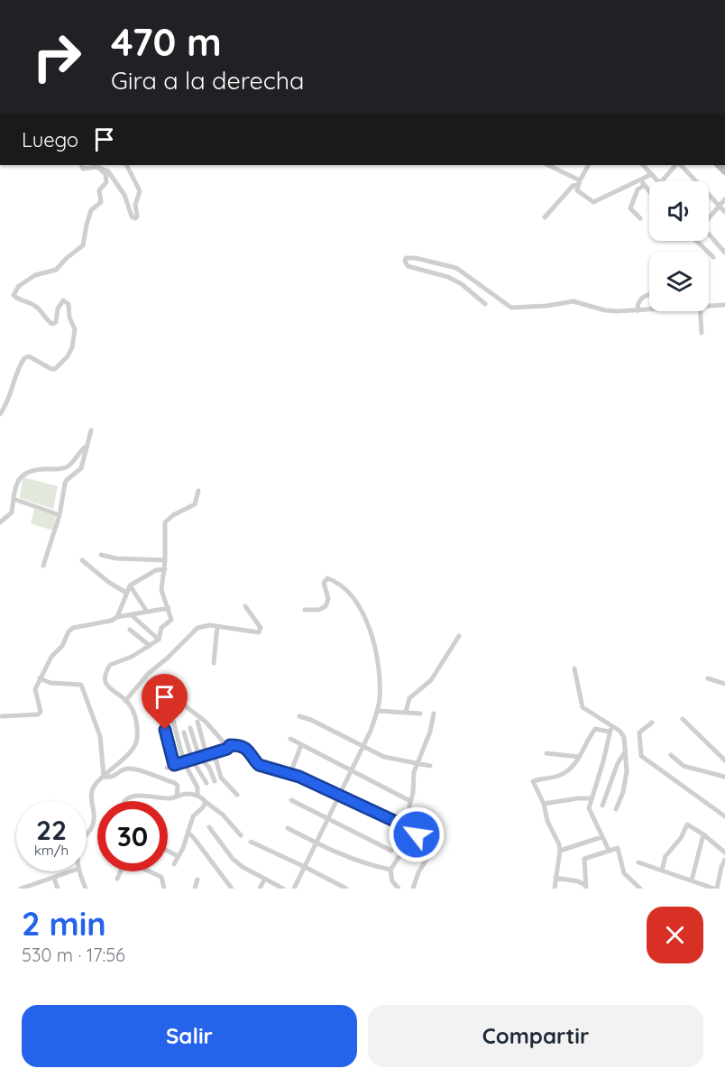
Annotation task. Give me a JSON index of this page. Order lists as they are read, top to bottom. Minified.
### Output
{"page":{"turn":["470 m","Gira a la derecha"],"then":"Luego","speed":"22 km/h","limit":"30","heading":["2 min","530 m · 17:56"],"buttons":["Salir","Compartir"]}}
